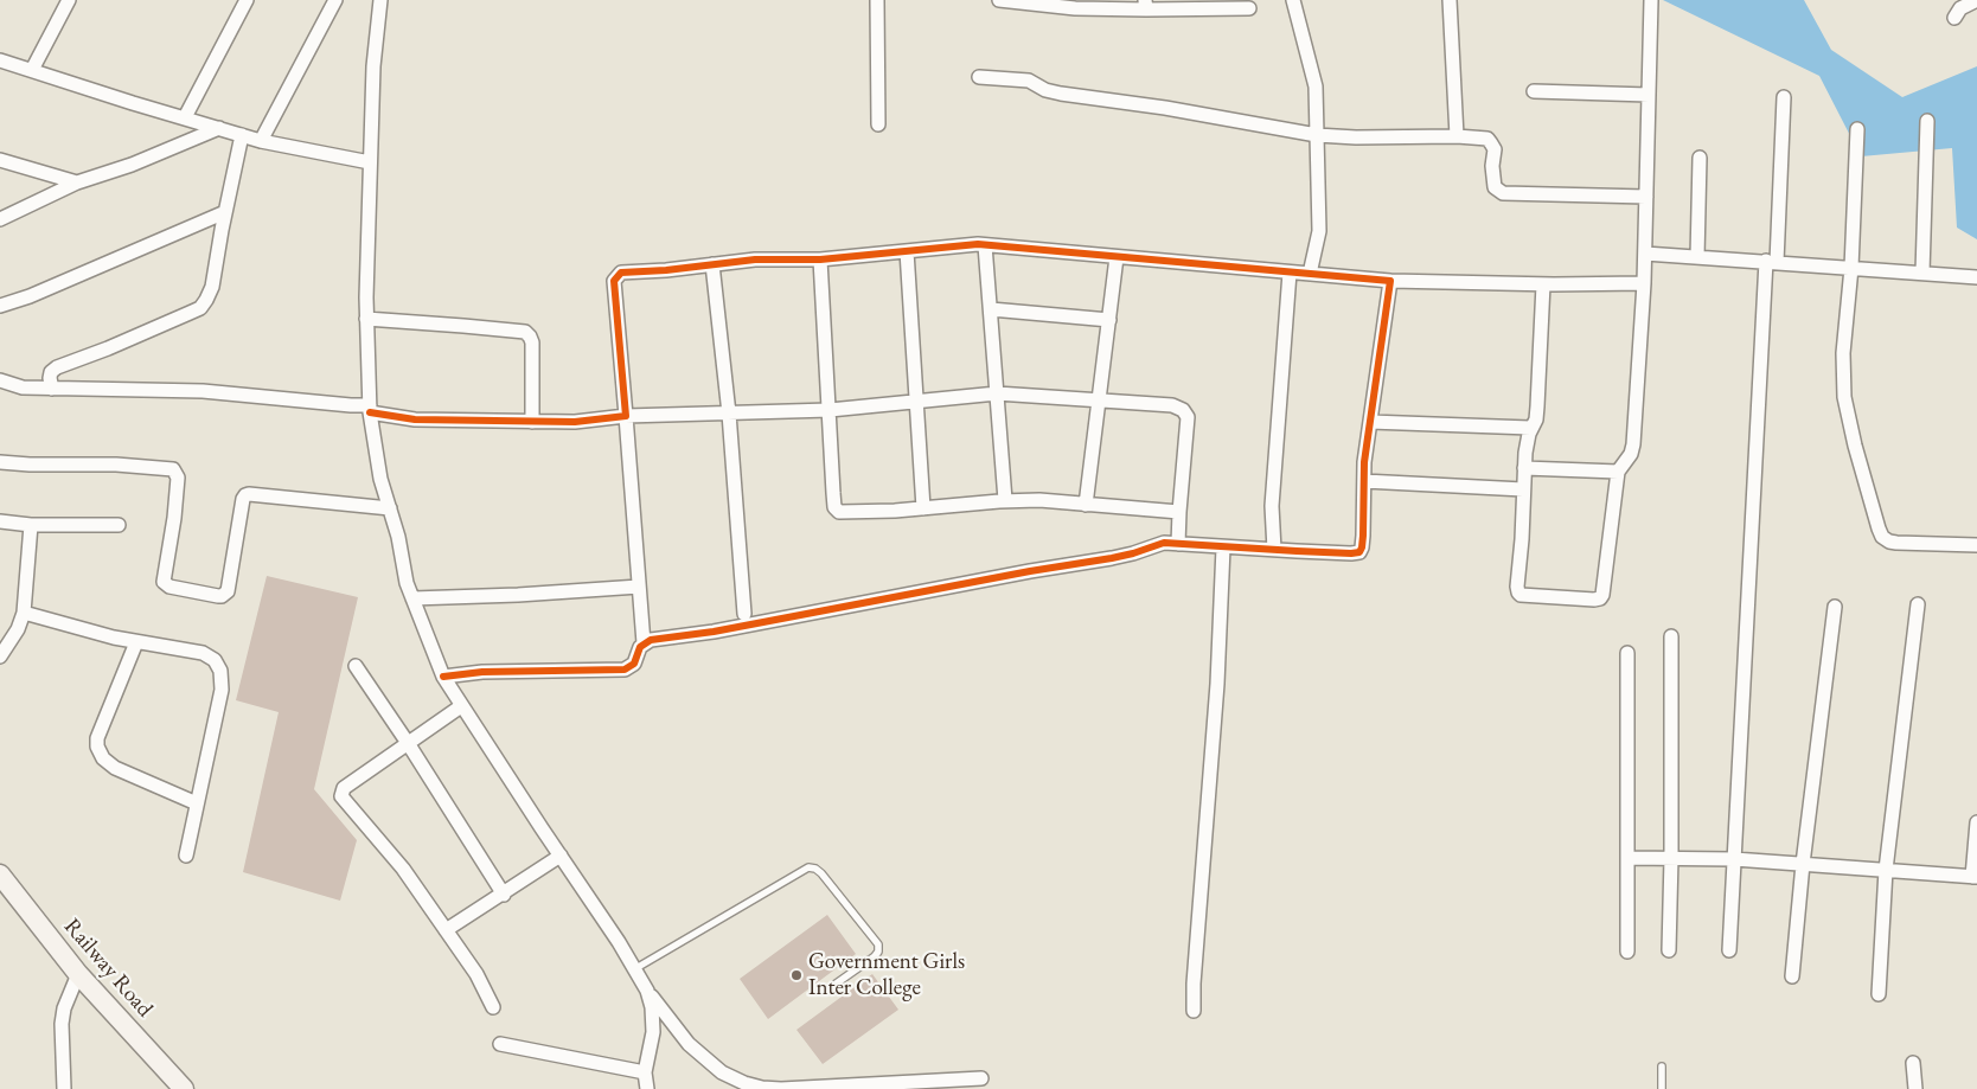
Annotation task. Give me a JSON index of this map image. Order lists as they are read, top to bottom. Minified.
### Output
{"streets":{"street":["Railway Road"]},"places":["Government Girls Inter College"]}
